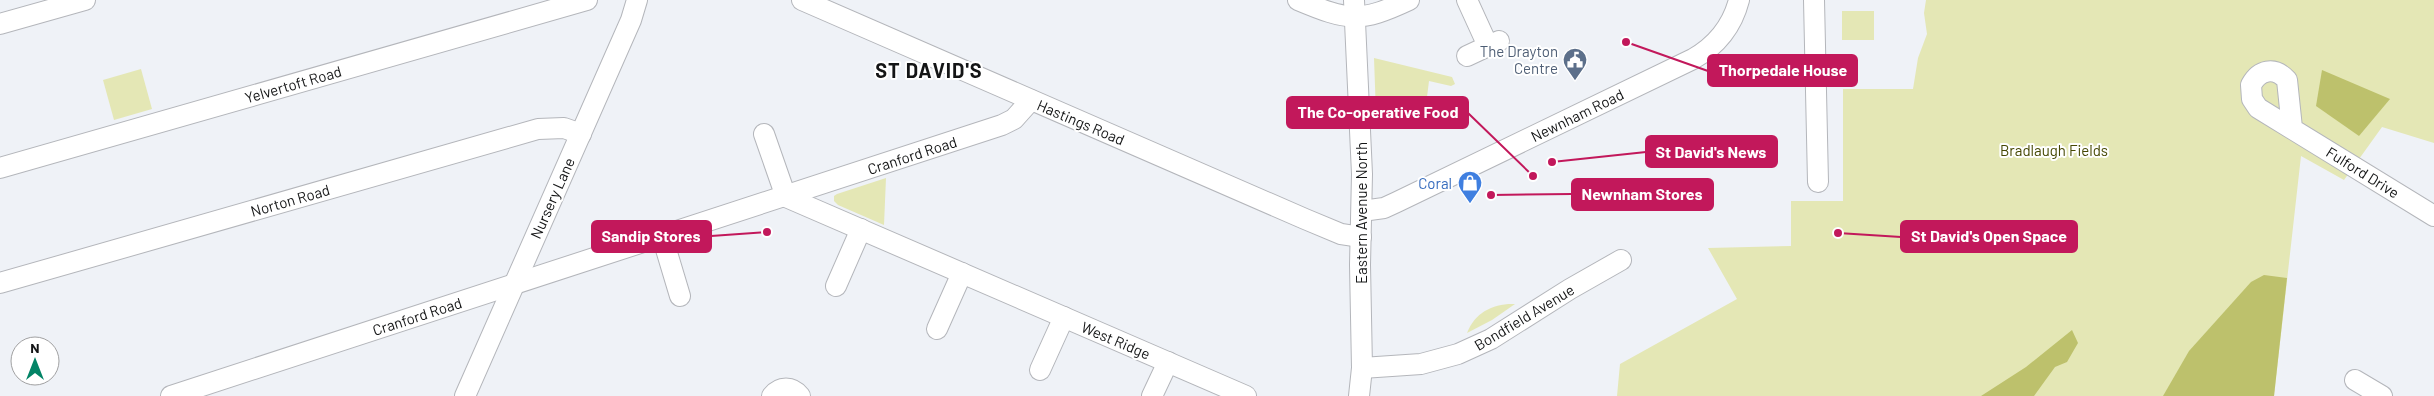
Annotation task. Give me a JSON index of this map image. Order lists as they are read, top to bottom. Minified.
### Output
{"streets":{"street":["Yelvertoft Road","Newnham Road","Hastings Road","Cranford Road","Fulford Drive","Nursery Lane","Norton Road","Eastern Avenue North","Bondfield Avenue","West Ridge"]},"crossings":[["Newnham Road","Eastern Avenue North"],["Hastings Road","Cranford Road"],["Hastings Road","Eastern Avenue North"],["Cranford Road","Nursery Lane"],["Cranford Road","West Ridge"],["Nursery Lane","Norton Road"],["Eastern Avenue North","Bondfield Avenue"]],"districts":["ST DAVID'S"],"parks":["Bradlaugh Fields"],"places":{"other":["Thorpedale House","St David's News","The Co-operative Food","Newnham Stores","Sandip Stores","St David's Open Space"],"public building":["The Drayton Centre"],"shop":["Coral"]},"north":"top"}
